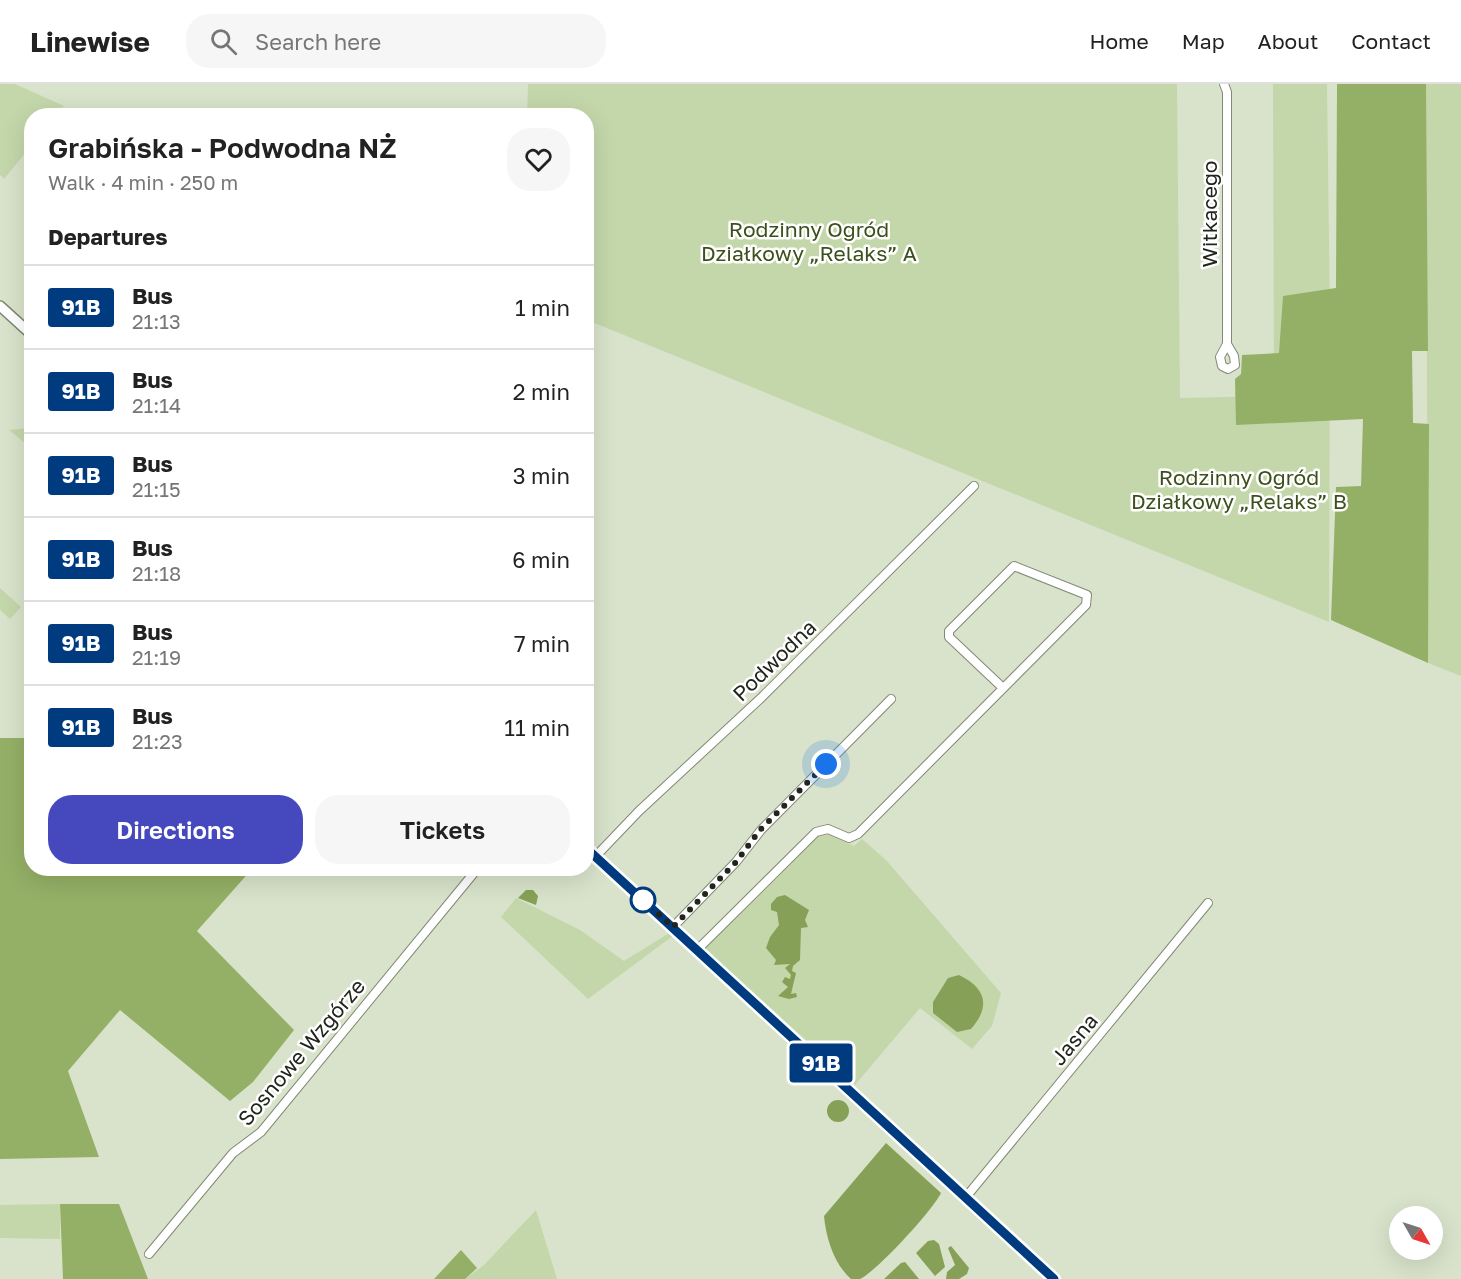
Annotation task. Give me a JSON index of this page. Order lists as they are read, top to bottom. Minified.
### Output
{"streets":{"street":["Witkacego","Podwodna","Jasna","Sosnowe Wzgórze"]},"parks":["Rodzinny Ogród Działkowy „Relaks” A","Rodzinny Ogród Działkowy „Relaks” B"],"lines":["bus line 91B"],"north":"bottom right","page":{"header":"Linewise","search":"Search here","nav":["Home","Map","About","Contact"],"on_map":"91B","heading":[["Grabińska - Podwodna NŻ","Walk · 4 min · 250 m"],"Departures"],"list":[{"mark":"91B","name":"Bus","note":"21:13","value":"1 min"},{"mark":"91B","name":"Bus","note":"21:14","value":"2 min"},{"mark":"91B","name":"Bus","note":"21:15","value":"3 min"},{"mark":"91B","name":"Bus","note":"21:18","value":"6 min"},{"mark":"91B","name":"Bus","note":"21:19","value":"7 min"},{"mark":"91B","name":"Bus","note":"21:23","value":"11 min"}],"buttons":["Directions","Tickets"]}}
